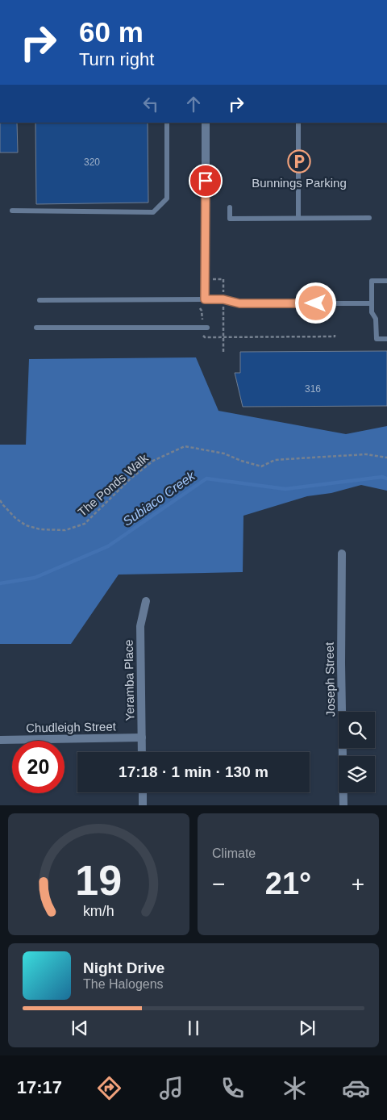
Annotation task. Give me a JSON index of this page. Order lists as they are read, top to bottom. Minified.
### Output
{"streets":{"street":["Joseph Street","Yeramba Place","Chudleigh Street"],"path":["The Ponds Walk"]},"crossings":[["Yeramba Place","Chudleigh Street"]],"water":["Subiaco Creek"],"places":{"parking":["Bunnings Parking"]},"house_numbers":["320","316"],"page":{"turn":["60 m","Turn right"],"limit":"20","trip":"17:18 · 1 min · 130 m","tile":"Climate","heat":["−","21°","+"],"song":["Night Drive","The Halogens"],"tabs":"17:17","gauge":["19","km/h"]}}
